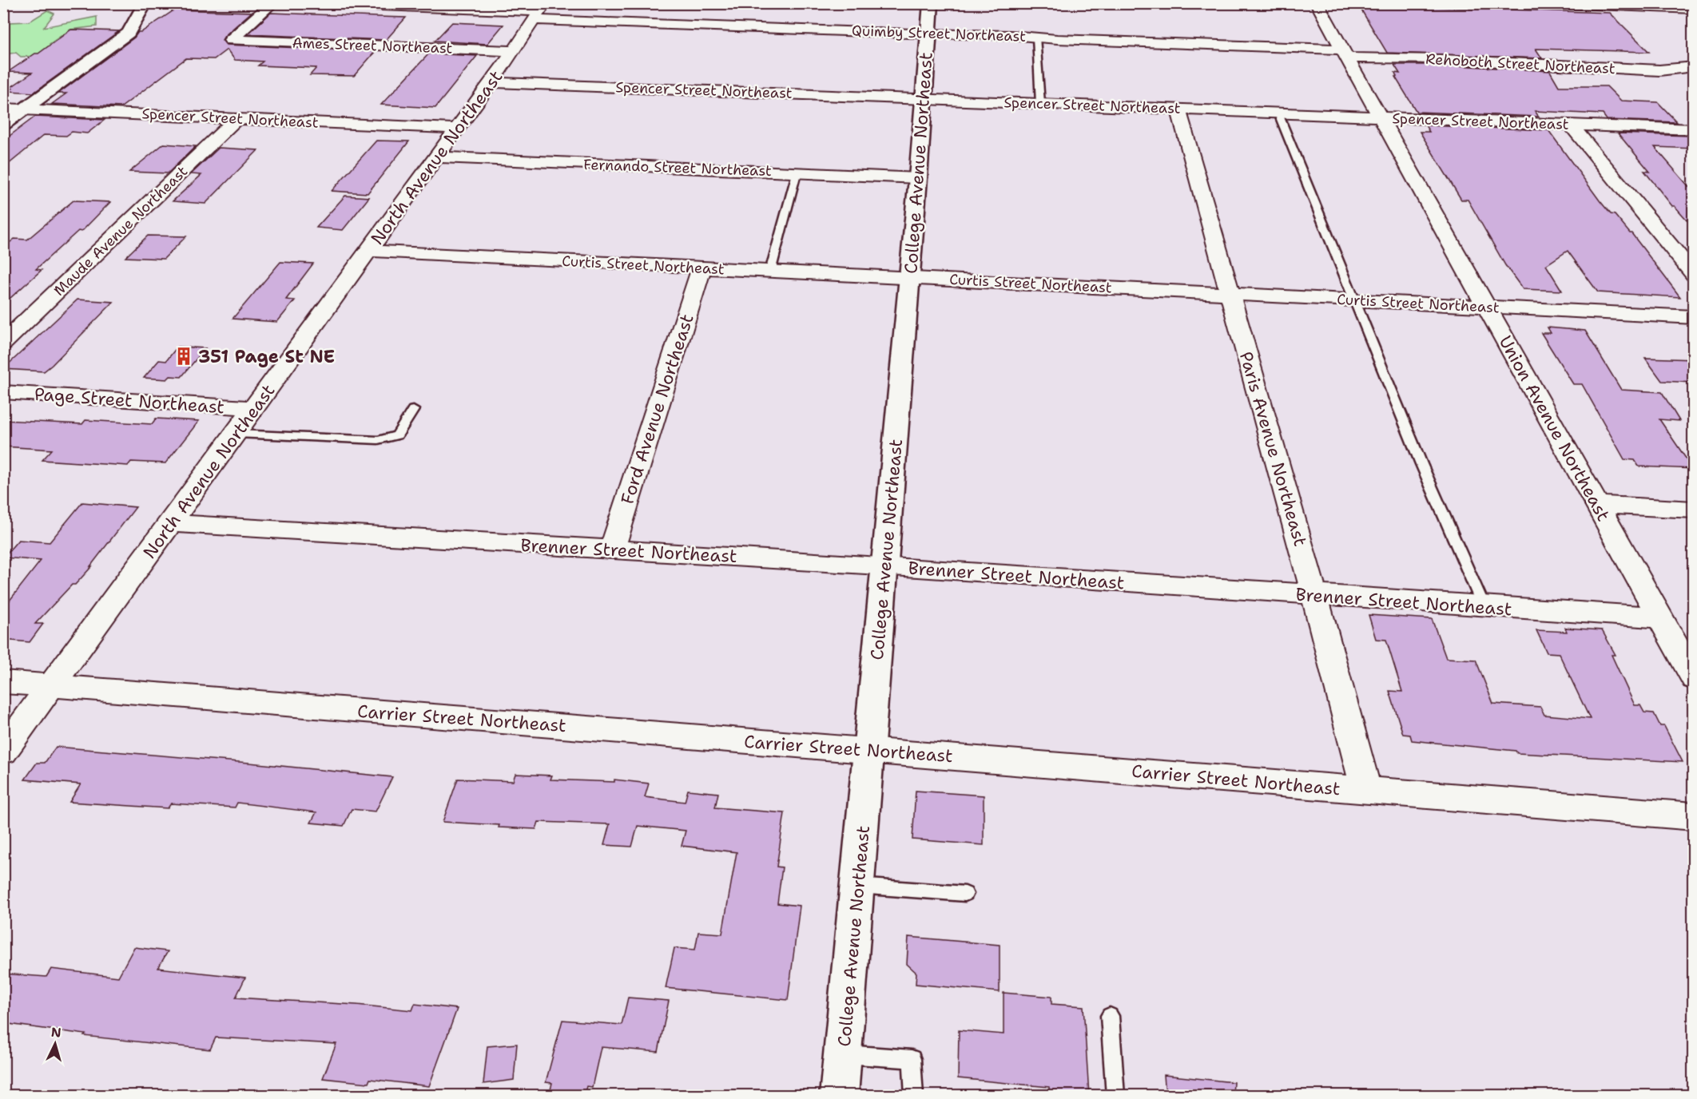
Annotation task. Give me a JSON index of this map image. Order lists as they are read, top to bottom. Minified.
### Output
{"streets":{"street":["Quimby Street Northeast","Ames Street Northeast","Rehoboth Street Northeast","Spencer Street Northeast","North Avenue Northeast","College Avenue Northeast","Fernando Street Northeast","Maude Avenue Northeast","Curtis Street Northeast","Page Street Northeast","Ford Avenue Northeast","Union Avenue Northeast","Paris Avenue Northeast","Brenner Street Northeast","Carrier Street Northeast"]},"crossings":[["Quimby Street Northeast","Rehoboth Street Northeast"],["Quimby Street Northeast","North Avenue Northeast"],["Quimby Street Northeast","College Avenue Northeast"],["Quimby Street Northeast","Union Avenue Northeast"],["Ames Street Northeast","North Avenue Northeast"],["Rehoboth Street Northeast","Union Avenue Northeast"],["Spencer Street Northeast","North Avenue Northeast"],["Spencer Street Northeast","College Avenue Northeast"],["Spencer Street Northeast","Maude Avenue Northeast"],["Spencer Street Northeast","Union Avenue Northeast"],["Spencer Street Northeast","Paris Avenue Northeast"],["North Avenue Northeast","Fernando Street Northeast"],["North Avenue Northeast","Curtis Street Northeast"],["North Avenue Northeast","Page Street Northeast"],["North Avenue Northeast","Brenner Street Northeast"],["North Avenue Northeast","Carrier Street Northeast"],["College Avenue Northeast","Fernando Street Northeast"],["College Avenue Northeast","Curtis Street Northeast"],["College Avenue Northeast","Brenner Street Northeast"],["College Avenue Northeast","Carrier Street Northeast"],["Curtis Street Northeast","Ford Avenue Northeast"],["Curtis Street Northeast","Union Avenue Northeast"],["Curtis Street Northeast","Paris Avenue Northeast"],["Ford Avenue Northeast","Brenner Street Northeast"],["Union Avenue Northeast","Brenner Street Northeast"],["Paris Avenue Northeast","Brenner Street Northeast"],["Paris Avenue Northeast","Carrier Street Northeast"]],"places":{"building":["351 Page St NE"]},"north":"top"}
